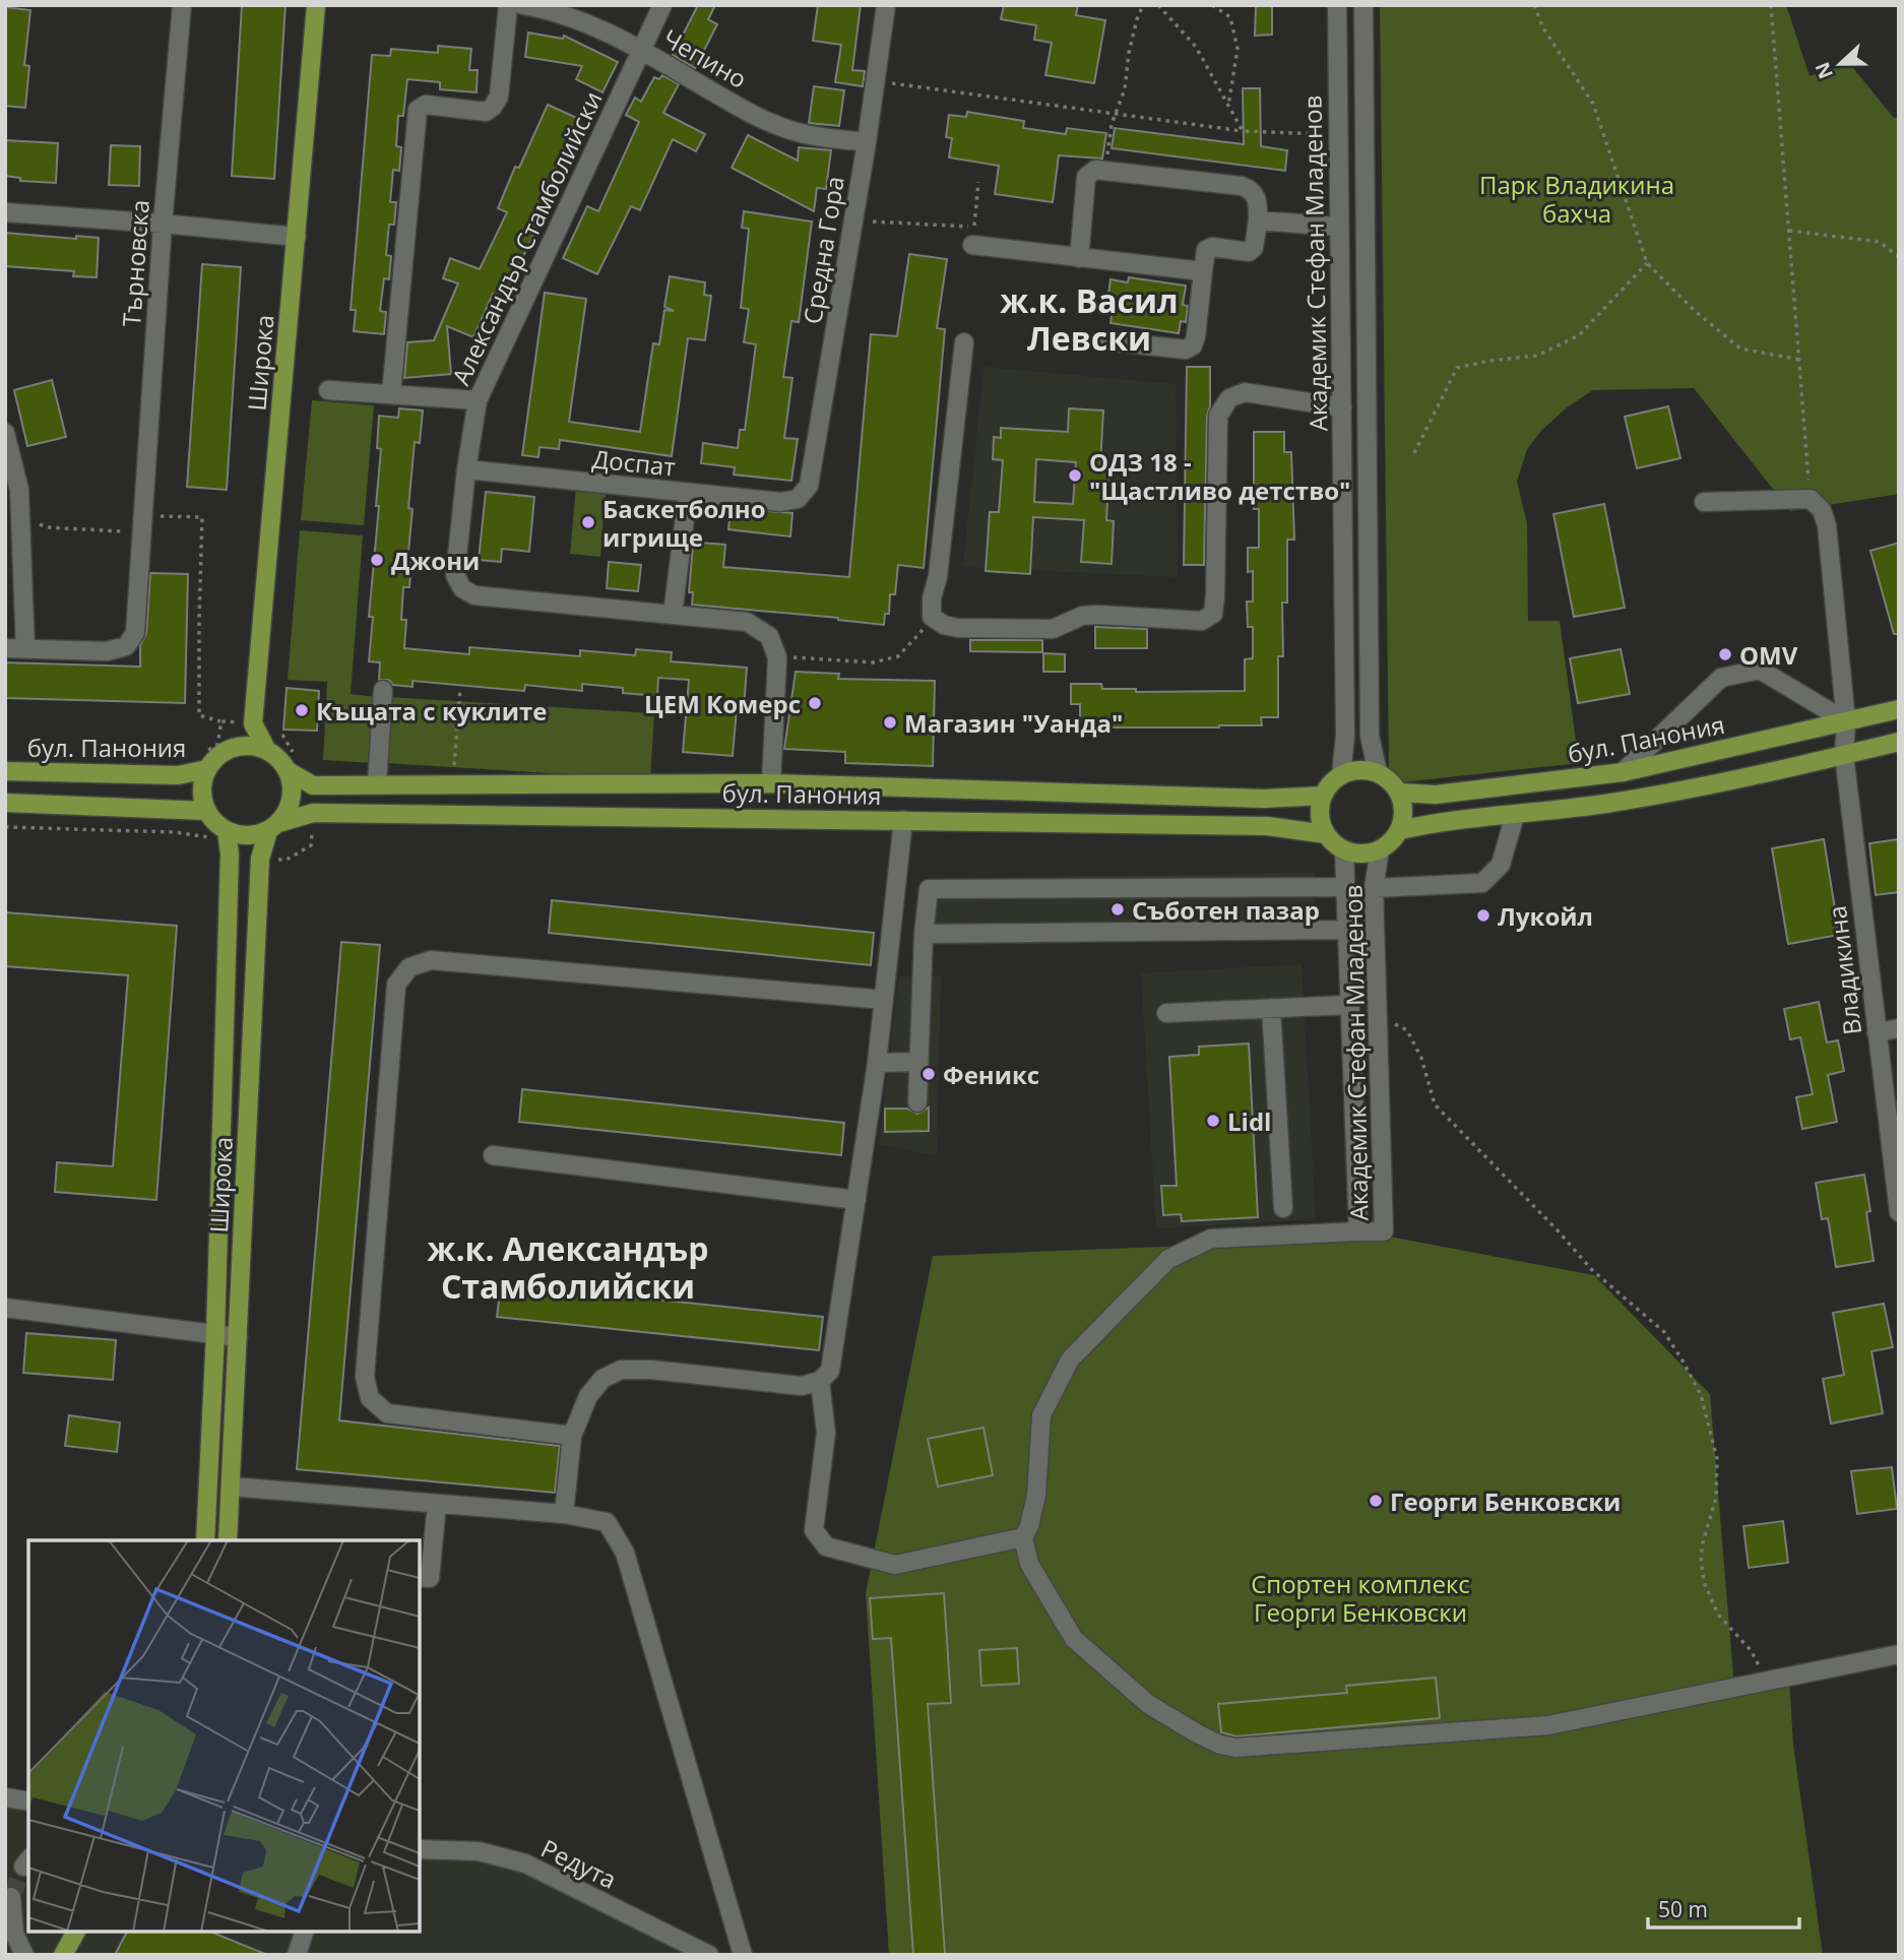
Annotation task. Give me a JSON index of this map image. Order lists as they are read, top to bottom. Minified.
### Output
{"streets":{"main road":["Широка","бул. Панония"],"street":["Чепино","Александър Стамболийски","Средна Гора","Търновска","Академик Стефан Младенов","Доспат","Владикина","Редута"]},"crossings":[["Чепино","Александър Стамболийски"],["Чепино","Средна Гора"],["Александър Стамболийски","Доспат"],["Средна Гора","Доспат"],["Академик Стефан Младенов","бул. Панония"],["Широка","бул. Панония"],["бул. Панония","Владикина"]],"districts":["ж.к. Васил Левски","ж.к. Александър Стамболийски"],"parks":["Парк Владикина бахча","Спортен комплекс Георги Бенковски"],"places":["ОДЗ 18 - \"Щастливо детство\"","Баскетболно игрище","Джони","OMV","ЦЕМ Комерс","Къщата с куклите","Магазин \"Уанда\"","Съботен пазар","Лукойл","Феникс","Lidl","Георги Бенковски"],"scale_bar":"50 m","north":"left"}
